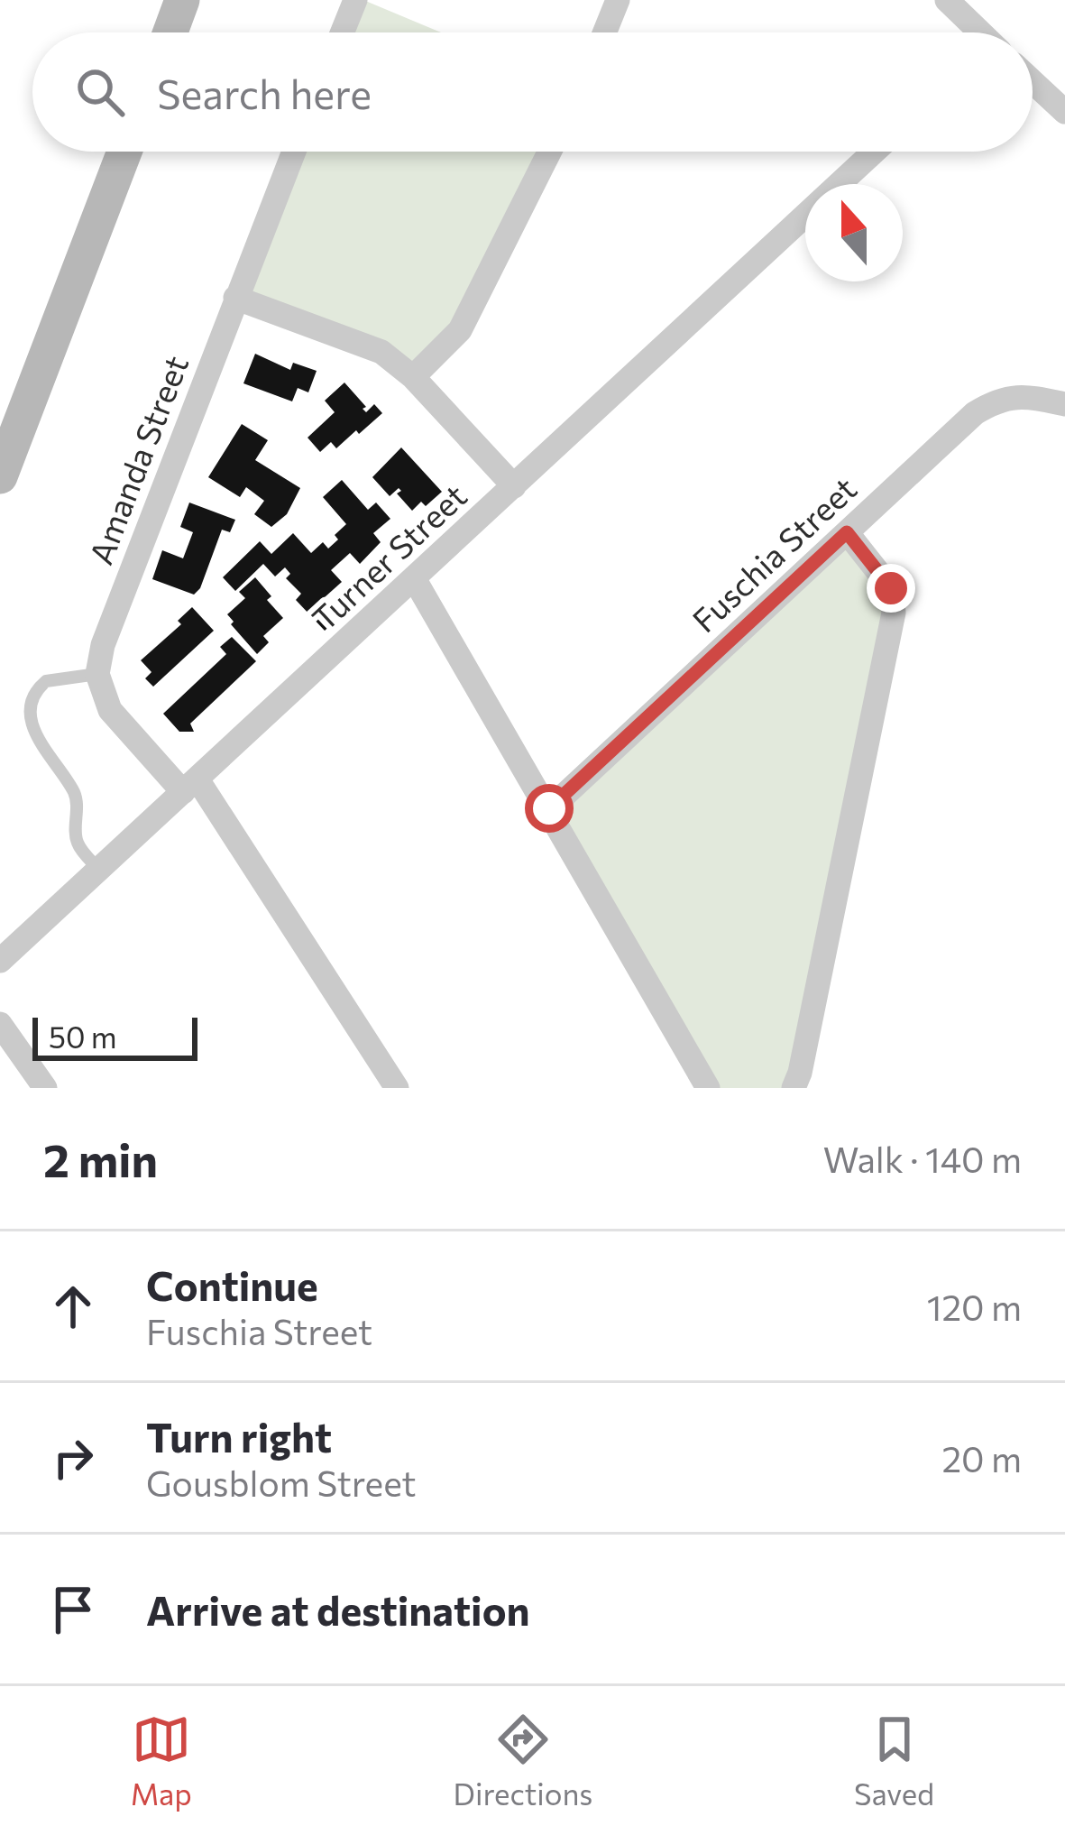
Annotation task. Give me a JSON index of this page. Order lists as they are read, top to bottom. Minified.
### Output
{"streets":{"street":["Amanda Street","Fuschia Street","Turner Street"]},"scale_bar":"50 m","north":"top","page":{"search":"Search here","scale":"50 m","heading":["2 min","Walk · 140 m"],"list":[["Continue","Fuschia Street","120 m"],["Turn right","Gousblom Street","20 m"],"Arrive at destination"],"nav":["Map","Directions","Saved"]}}
